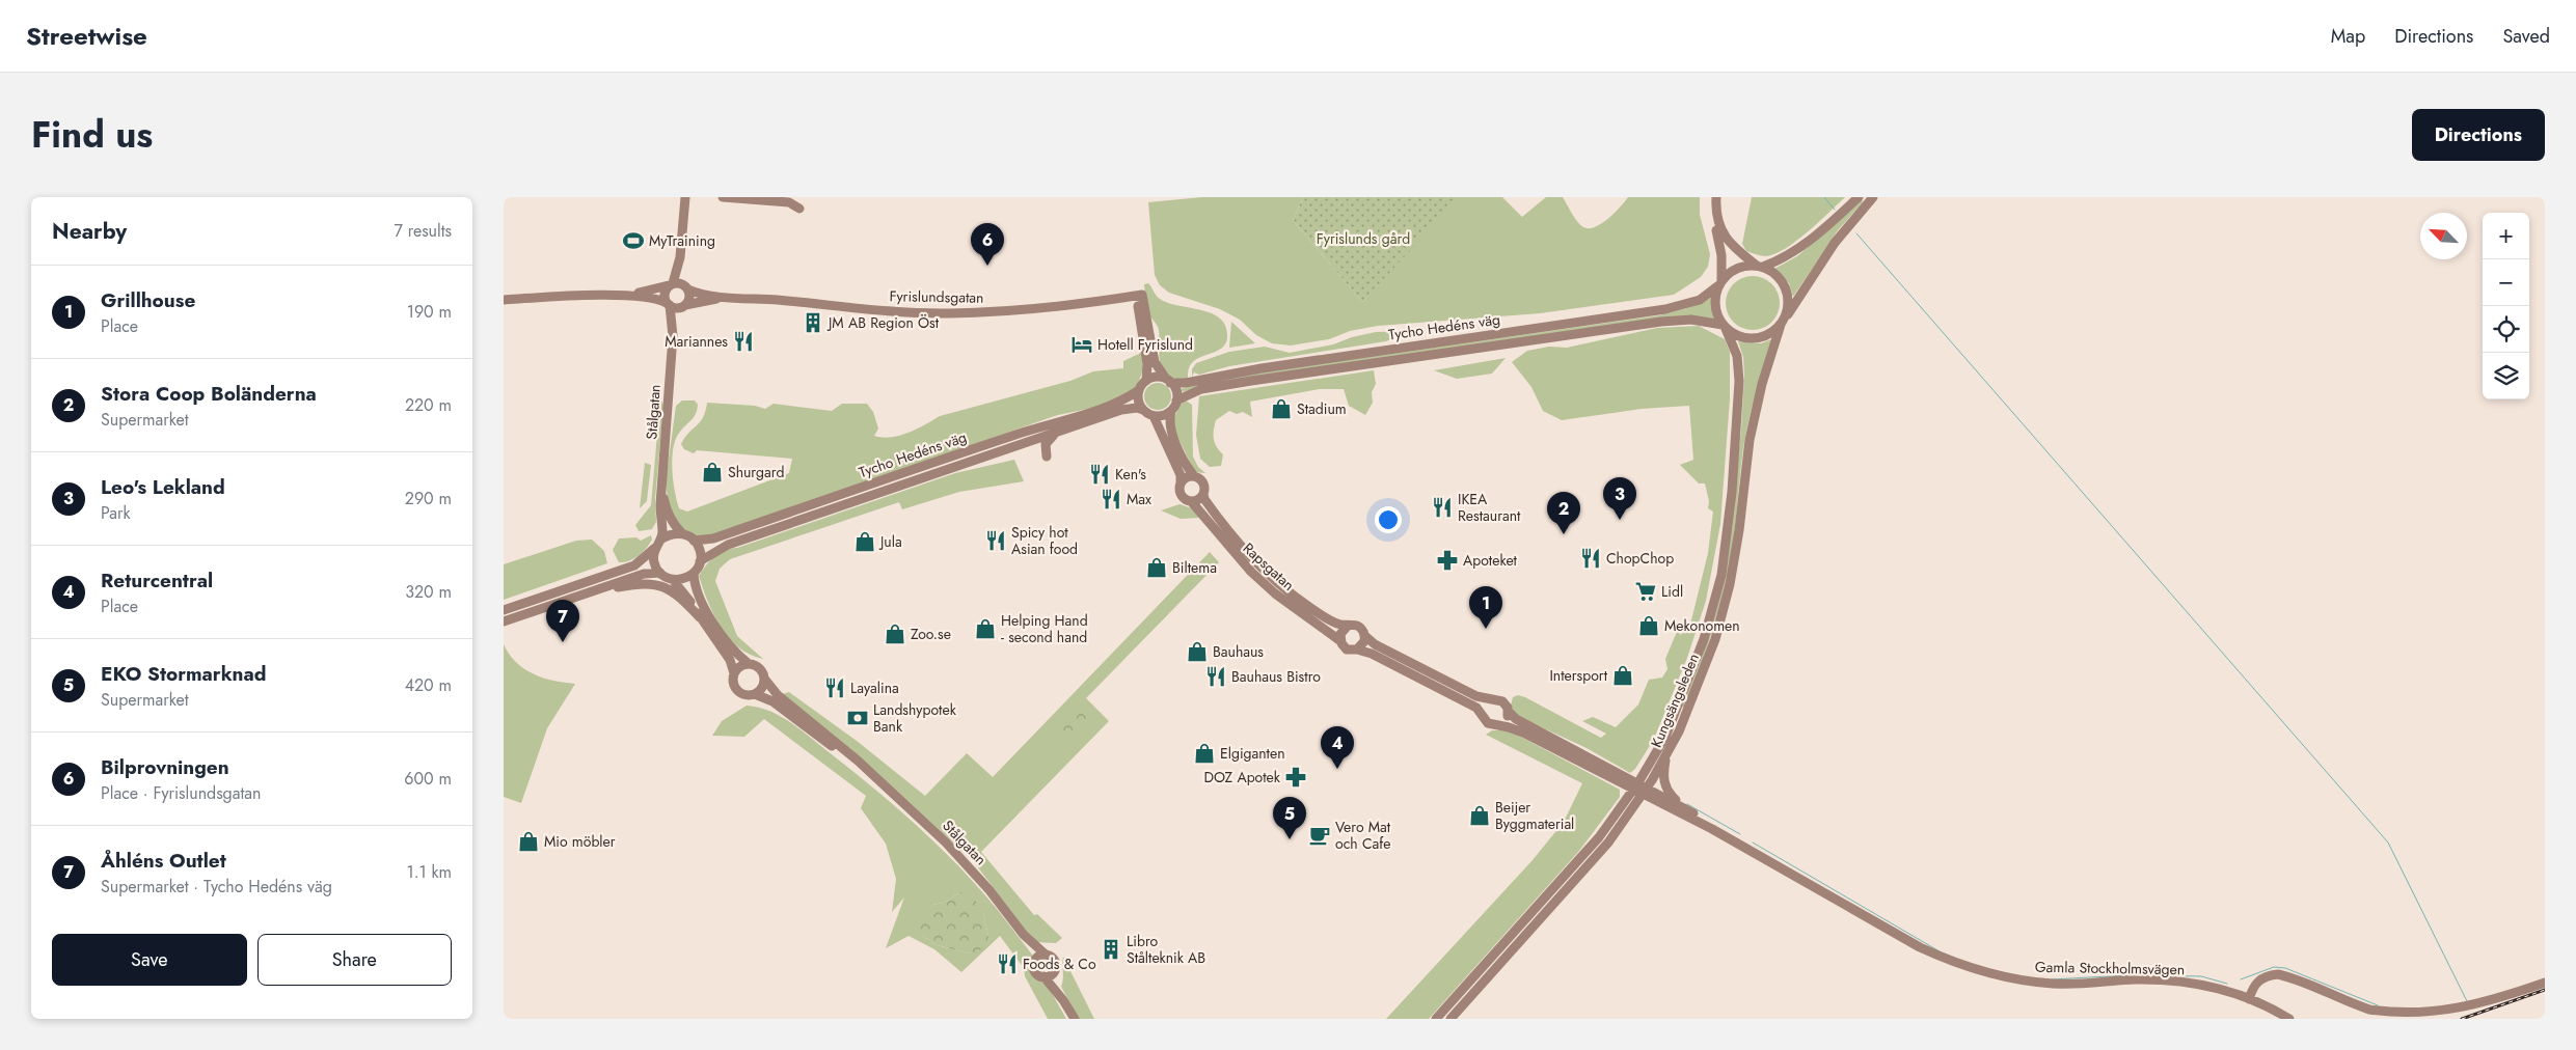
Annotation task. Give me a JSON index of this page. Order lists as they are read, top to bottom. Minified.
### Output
{"streets":{"main road":["Fyrislundsgatan","Tycho Hedéns väg","Stålgatan","Rapsgatan","Kungsängsleden","Gamla Stockholmsvägen"]},"crossings":[["Fyrislundsgatan","Stålgatan"],["Tycho Hedéns väg","Stålgatan"],["Tycho Hedéns väg","Kungsängsleden"],["Kungsängsleden","Gamla Stockholmsvägen"]],"parks":["Fyrislunds gård"],"places":{"sports":["MyTraining"],"building":["JM AB Region Öst","Libro Stålteknik AB"],"restaurant":["Mariannes","Ken's","Max","IKEA Restaurant","Spicy hot Asian food","ChopChop","Bauhaus Bistro","Layalina","Foods & Co"],"hotel":["Hotell Fyrislund"],"shop":["Stadium","Shurgard","Jula","Biltema","Mekonomen","Helping Hand - second hand","Zoo.se","Bauhaus","Intersport","Elgiganten","Beijer Byggmaterial","Mio möbler"],"pharmacy":["Apoteket","DOZ Apotek"],"supermarket":["Lidl"],"bank":["Landshypotek Bank"],"cafe":["Vero Mat och Cafe"]},"north":"top left","page":{"header":"Streetwise","nav":["Map","Directions","Saved"],"title":"Find us","buttons":["Directions",["Save","Share"]],"heading":["Nearby","7 results"],"map_buttons":["+","−"],"pins":["6","3","2","1","7","4","5"],"list":[{"mark":"1","name":"Grillhouse","note":"Place","value":"190 m"},{"mark":"2","name":"Stora Coop Boländerna","note":"Supermarket","value":"220 m"},{"mark":"3","name":"Leo's Lekland","note":"Park","value":"290 m"},{"mark":"4","name":"Returcentral","note":"Place","value":"320 m"},{"mark":"5","name":"EKO Stormarknad","note":"Supermarket","value":"420 m"},{"mark":"6","name":"Bilprovningen","note":"Place · Fyrislundsgatan","value":"600 m"},{"mark":"7","name":"Åhléns Outlet","note":"Supermarket · Tycho Hedéns väg","value":"1.1 km"}]}}
